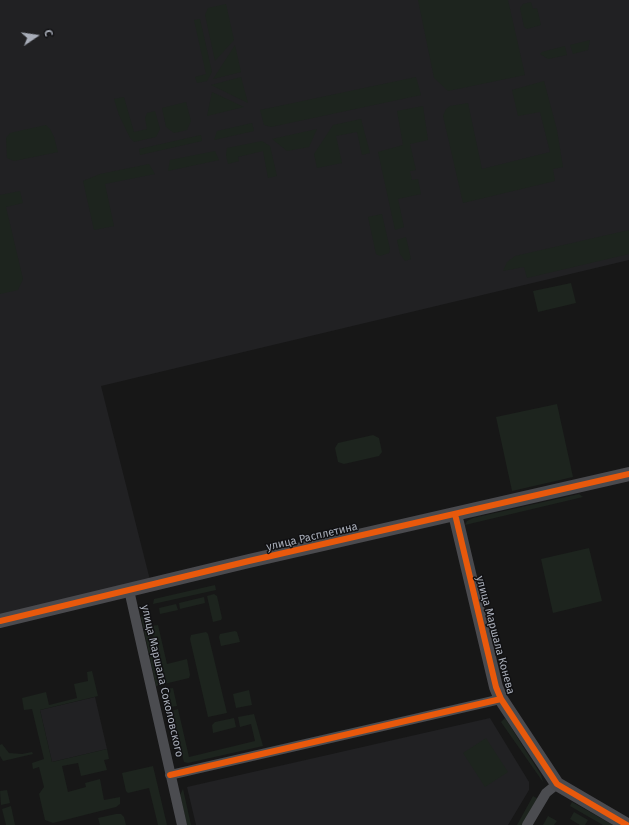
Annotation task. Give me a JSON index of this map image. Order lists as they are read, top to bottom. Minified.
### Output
{"streets":{"street":["улица Расплетина","улица Маршала Конева","улица Маршала Соколовского"]},"crossings":[["улица Расплетина","улица Маршала Конева"],["улица Расплетина","улица Маршала Соколовского"]],"north":"right"}
